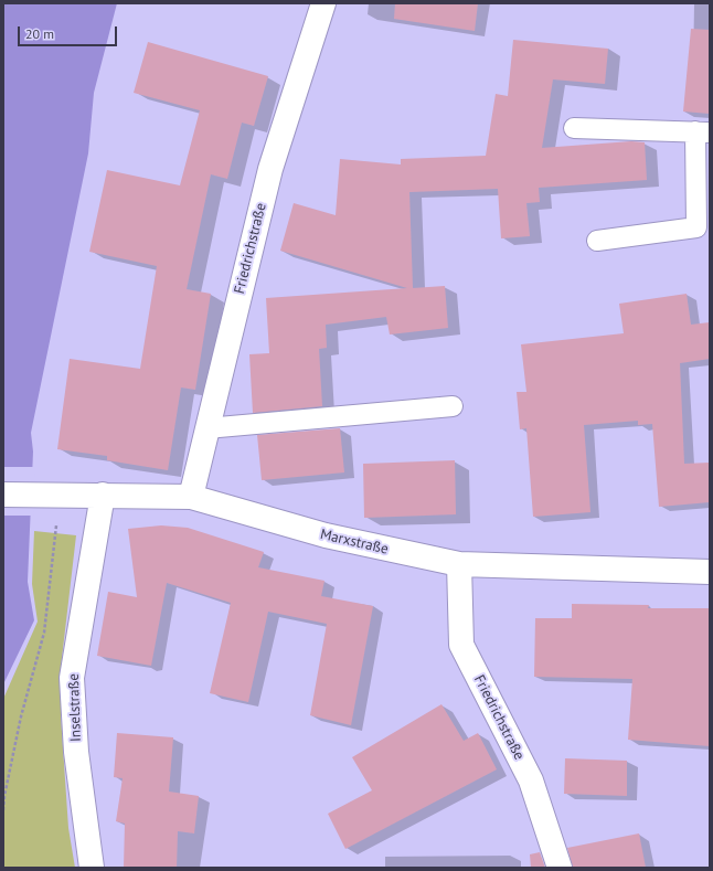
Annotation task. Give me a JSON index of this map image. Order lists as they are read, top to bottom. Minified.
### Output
{"streets":{"street":["Friedrichstraße","Marxstraße","Inselstraße"]},"crossings":[["Friedrichstraße","Marxstraße"],["Marxstraße","Inselstraße"]],"scale_bar":"20 m"}
